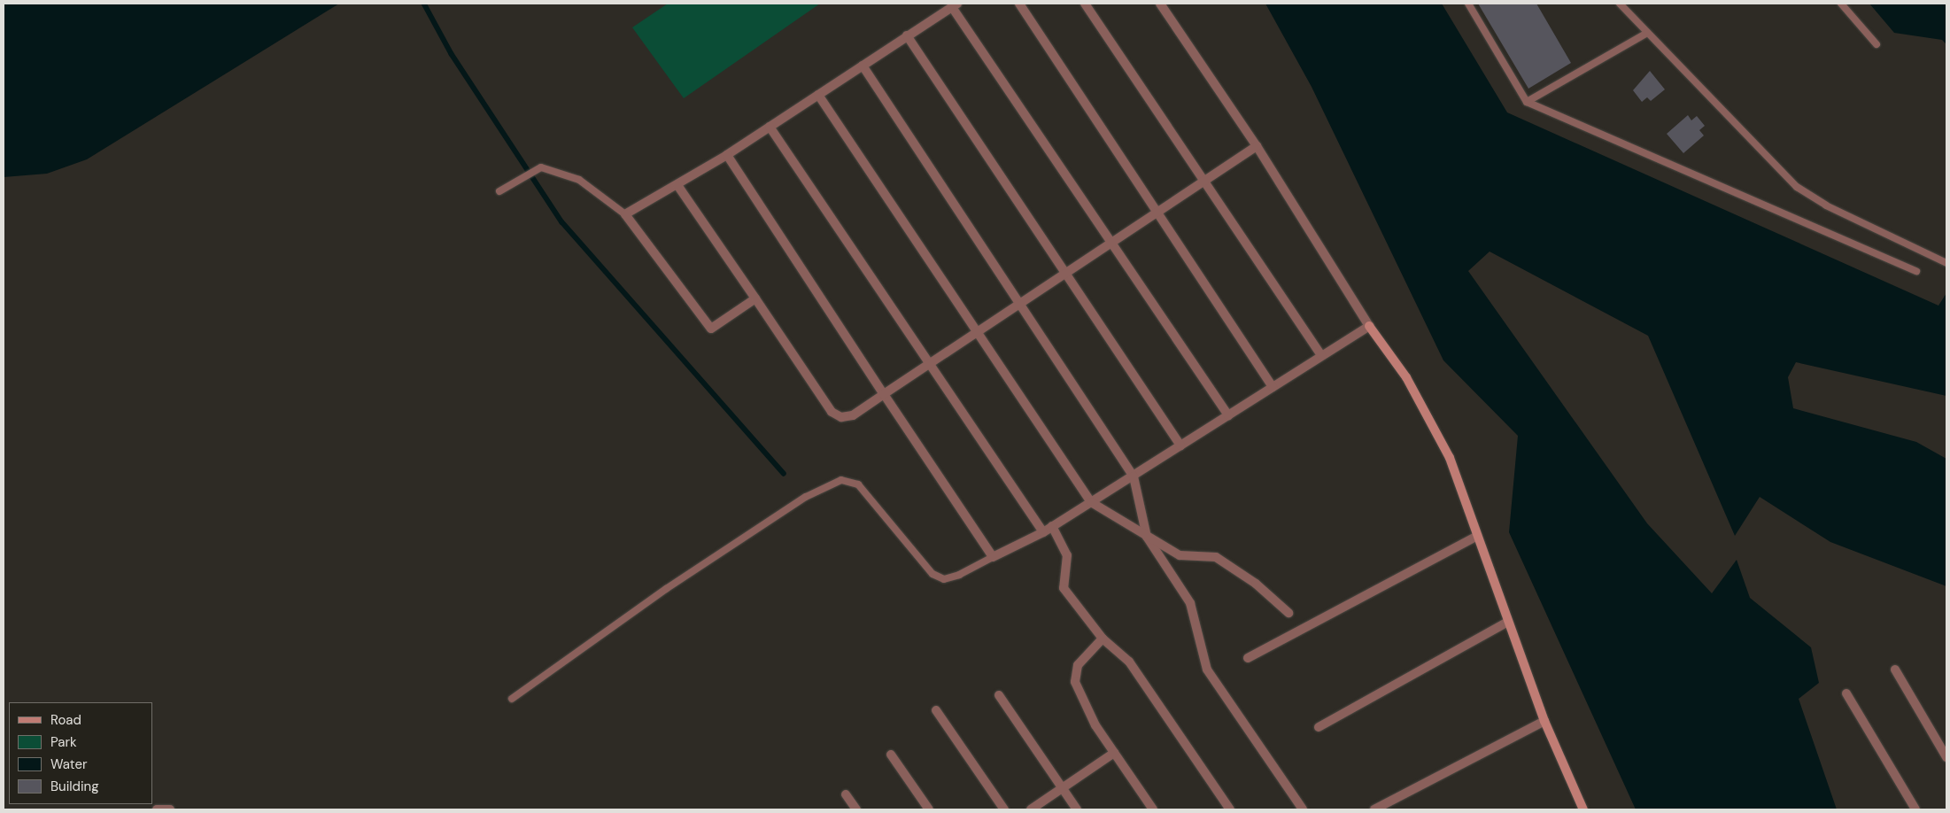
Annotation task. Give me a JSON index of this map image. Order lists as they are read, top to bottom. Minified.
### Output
{"legend":["Road","Park","Water","Building"]}
